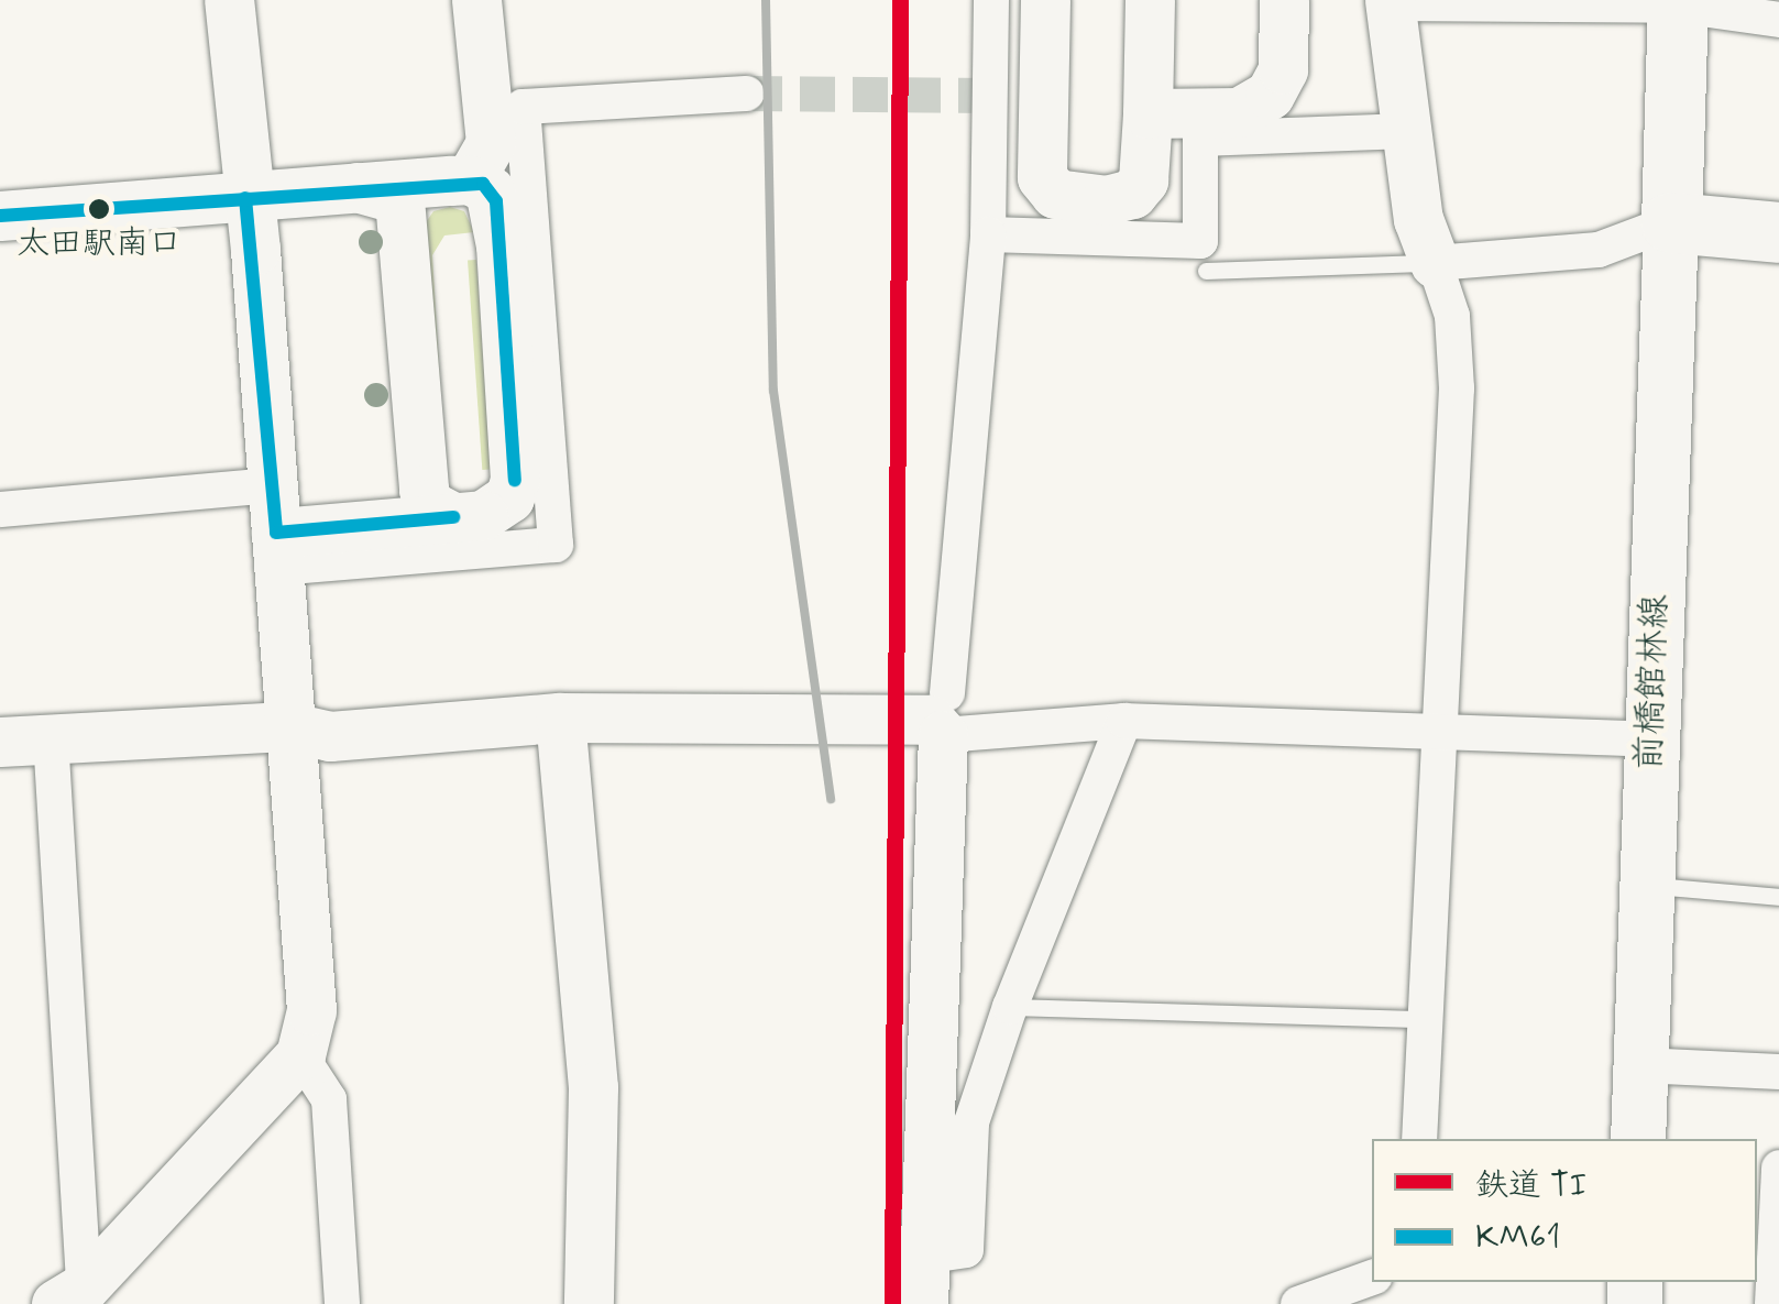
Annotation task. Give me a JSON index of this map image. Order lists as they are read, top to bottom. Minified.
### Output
{"streets":{"main road":["前橋館林線"]},"places":["太田駅南口"],"lines":["rail line TI","transit line KM61"],"legend":["鉄道 TI","KM61"]}
